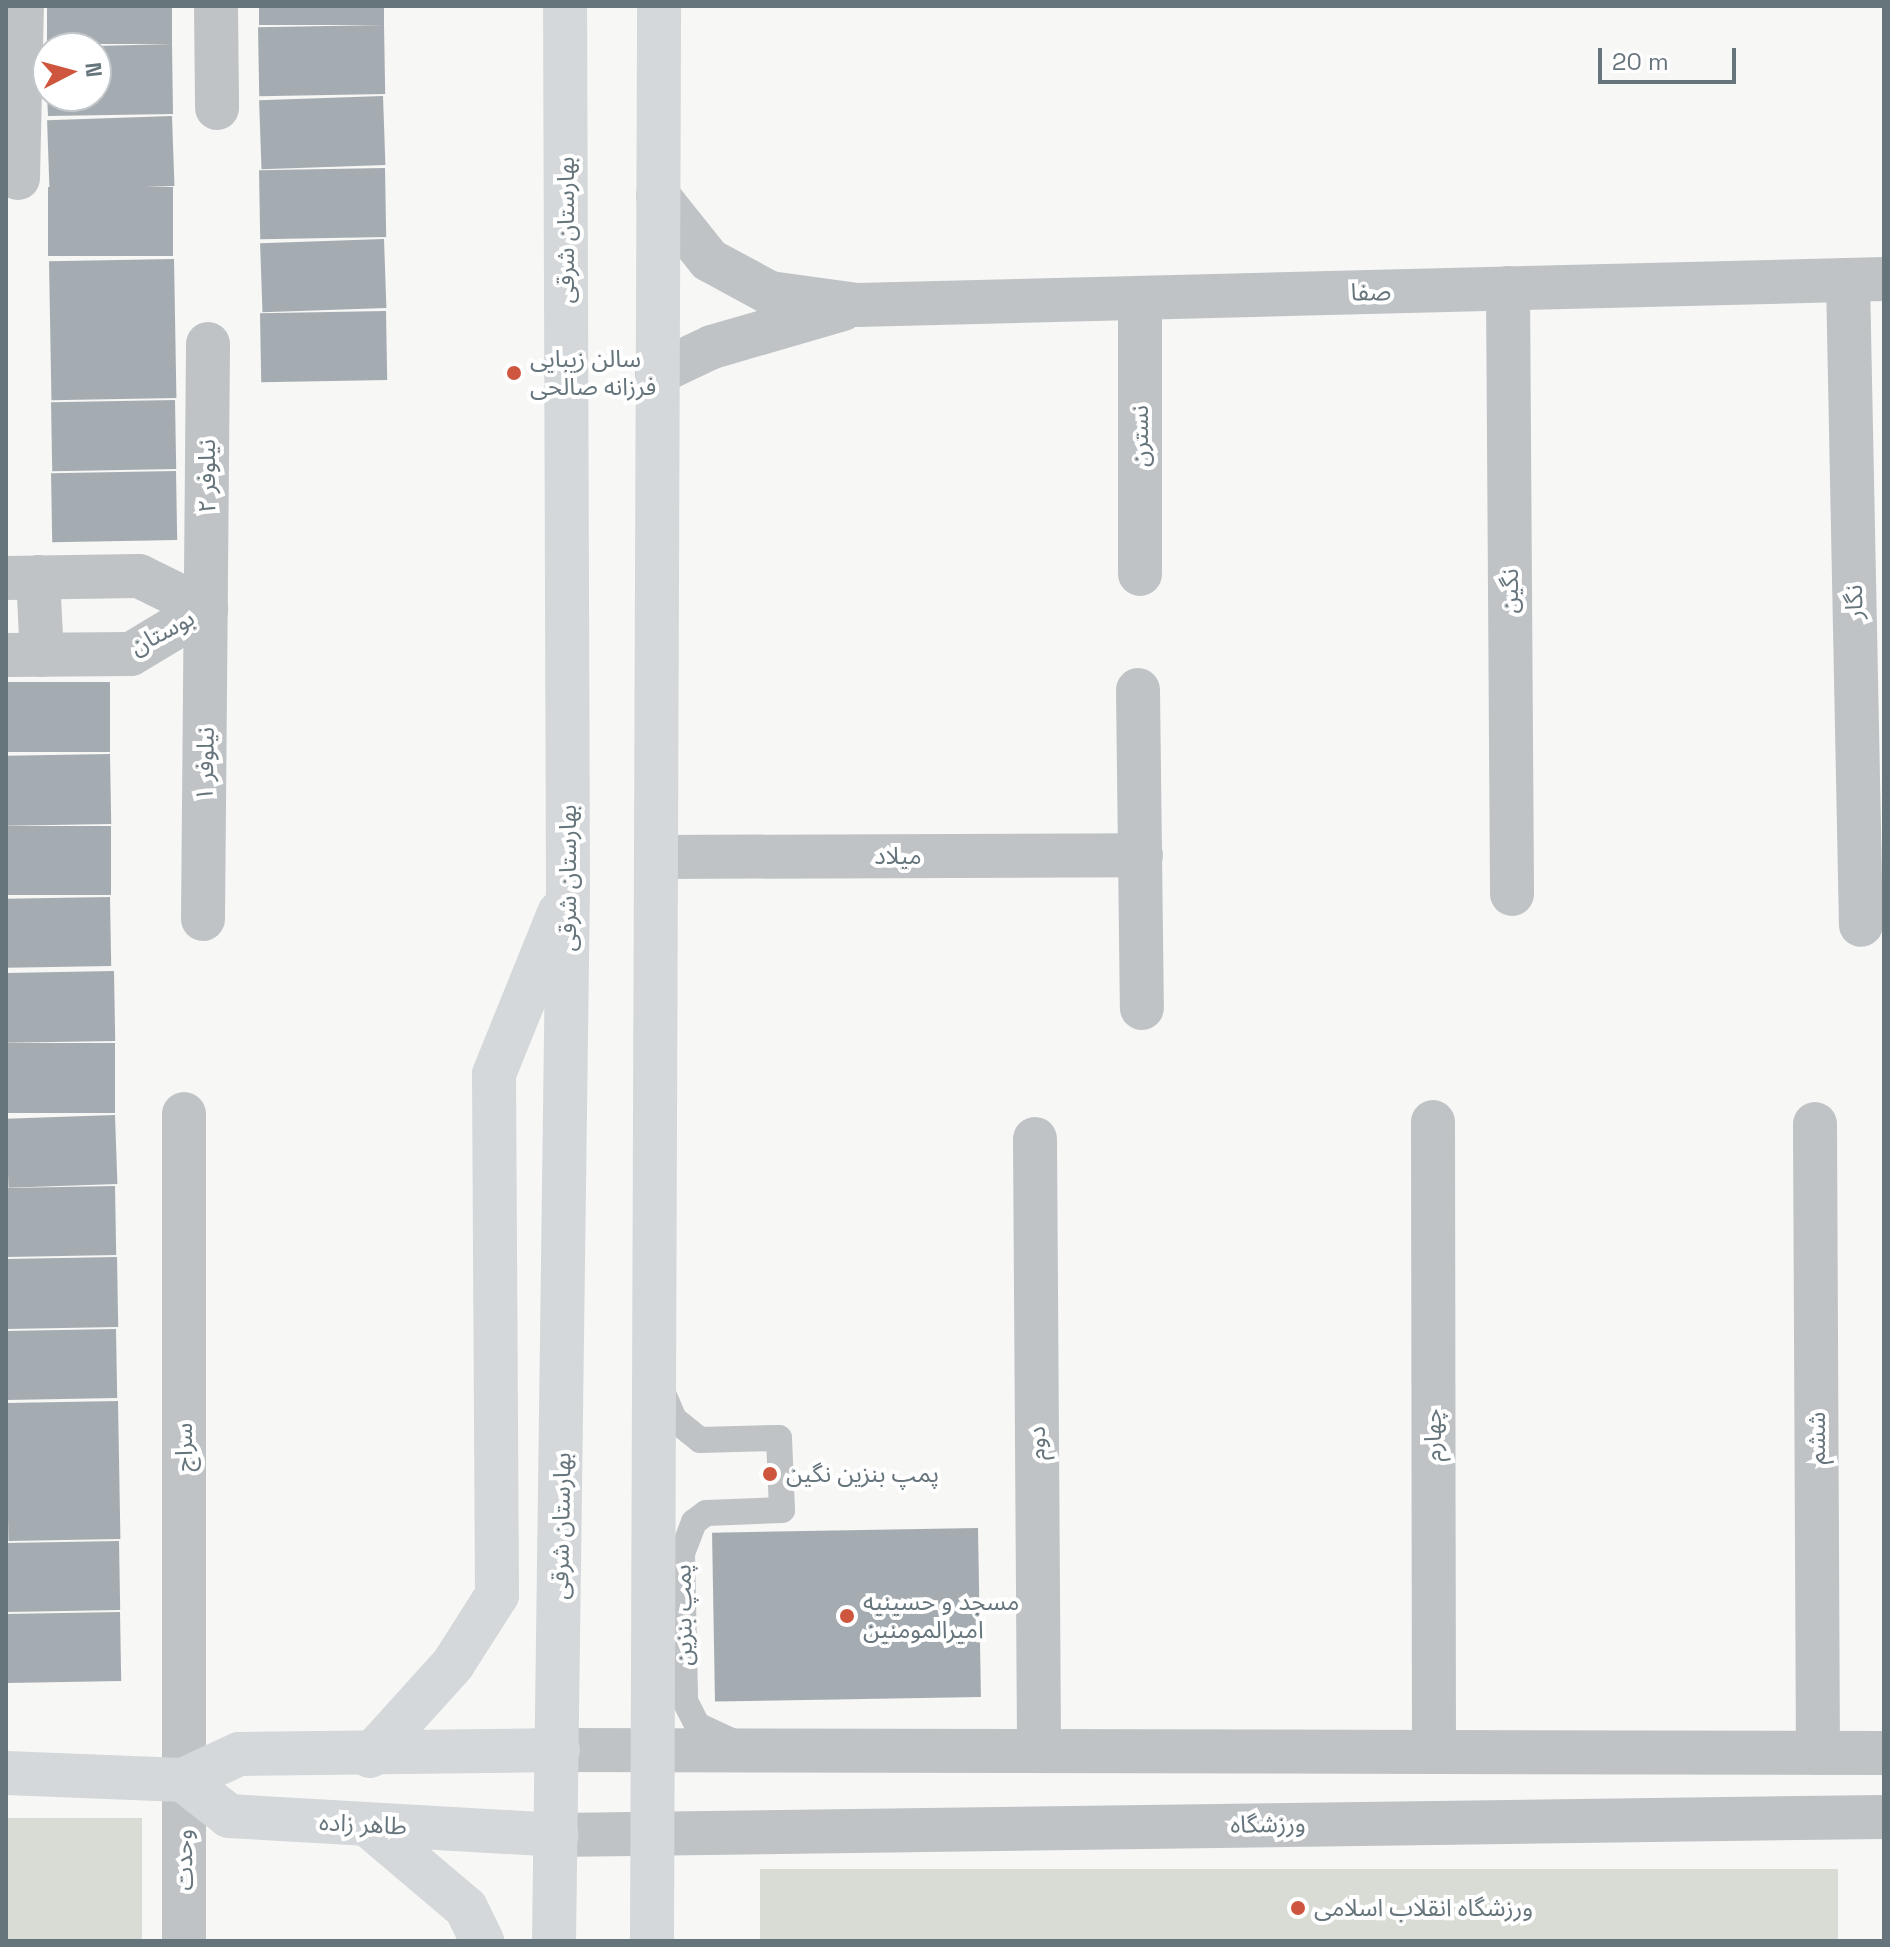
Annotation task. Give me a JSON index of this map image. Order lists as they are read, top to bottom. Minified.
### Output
{"streets":{"main road":["بهارستان شرقی","طاهر زاده"],"street":["صفا","نسترن","نیلوفر ۲","نگین","نگار","بوستان","نیلوفر ۱","میلاد","چهارم","ششم","دوم","سراج","ورزشگاه","وحدت"],"lane":["پمپ بنزین"]},"crossings":[["بهارستان شرقی","طاهر زاده"],["بهارستان شرقی","ورزشگاه"],["صفا","نسترن"],["صفا","نگین"],["صفا","نگار"],["نیلوفر ۲","بوستان"],["نیلوفر ۲","نیلوفر ۱"],["بوستان","نیلوفر ۱"],["سراج","طاهر زاده"],["سراج","وحدت"],["طاهر زاده","ورزشگاه"],["طاهر زاده","وحدت"]],"places":["سالن زیبایی فرزانه صالحی","پمپ بنزین نگین","مسجد و حسینیه امیرالمومنین","ورزشگاه انقلاب اسلامی"],"scale_bar":"20 m","north":"right"}
